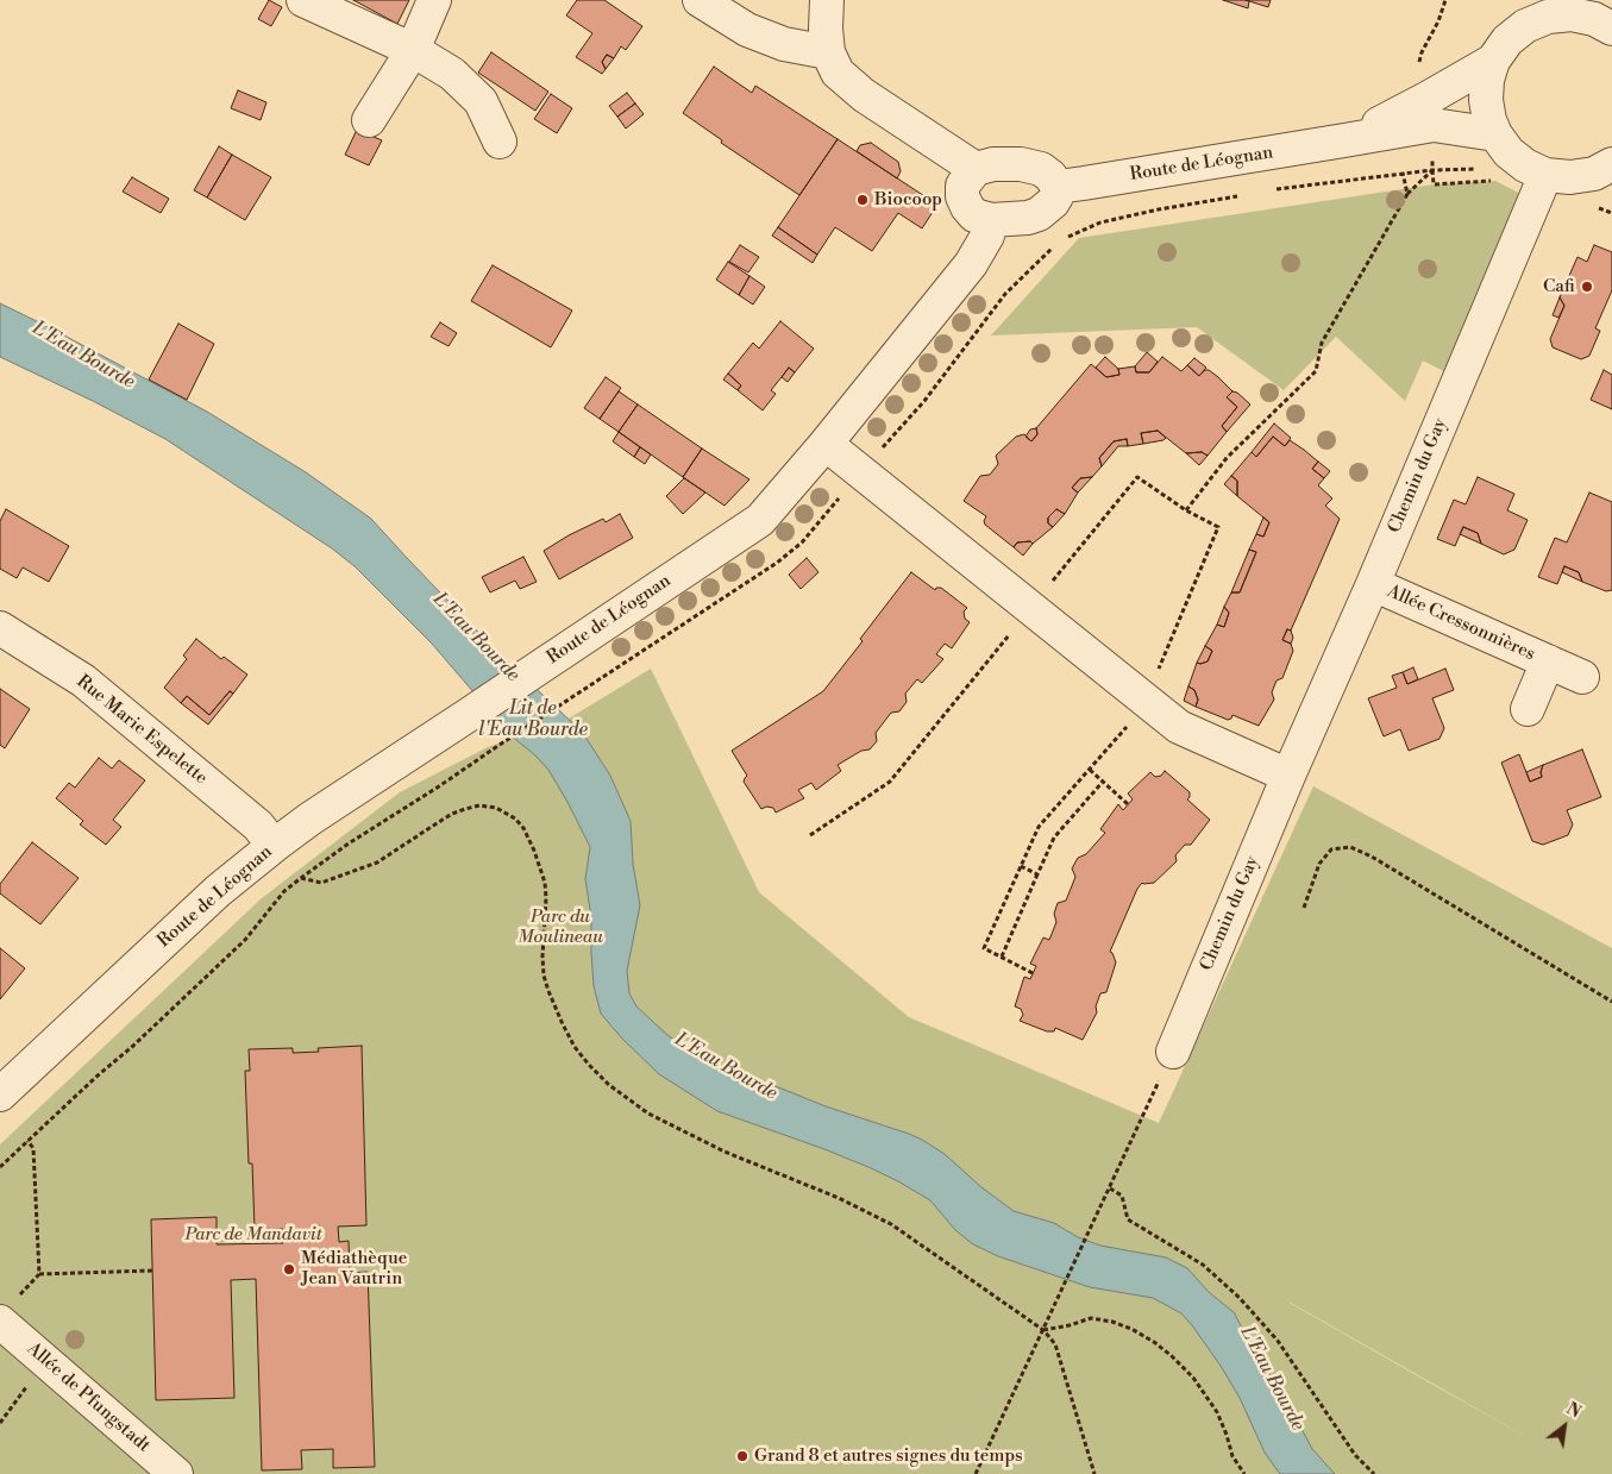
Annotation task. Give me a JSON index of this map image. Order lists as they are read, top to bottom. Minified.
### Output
{"streets":{"street":["Route de Léognan","Chemin du Gay","Allée Cressonnières","Rue Marie Espelette","Allée de Pfungstadt"]},"crossings":[["Route de Léognan","Rue Marie Espelette"],["Chemin du Gay","Allée Cressonnières"]],"water":["L'Eau Bourde","Lit de l'Eau Bourde"],"parks":["Parc du Moulineau","Parc de Mandavit"],"places":["Biocoop","Cafi","Médiathèque Jean Vautrin","Grand 8 et autres signes du temps"],"north":"top right"}
